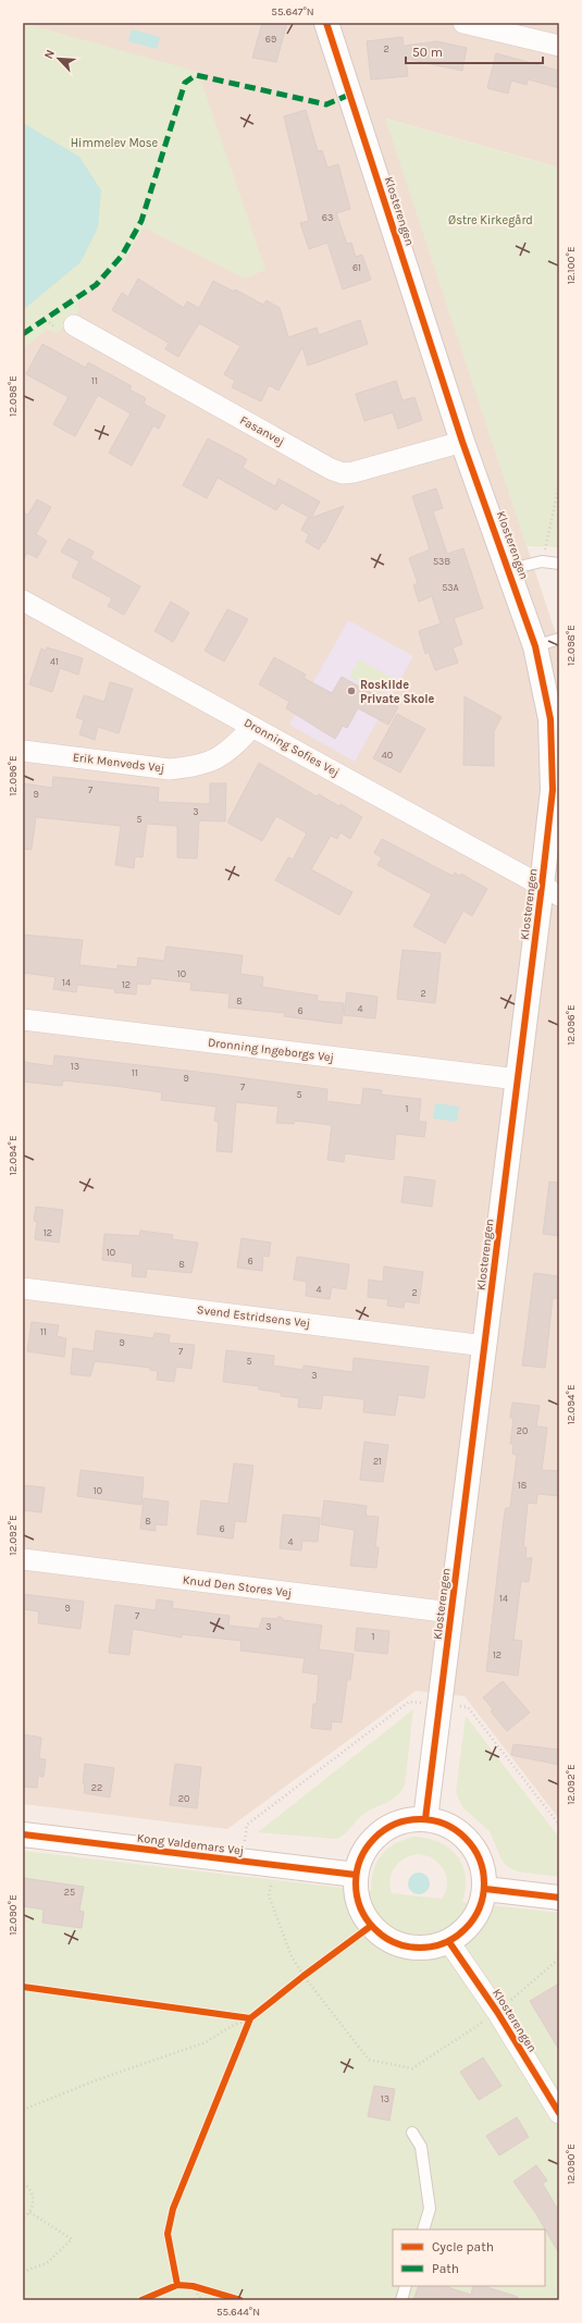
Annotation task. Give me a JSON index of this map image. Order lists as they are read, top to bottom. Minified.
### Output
{"streets":{"street":["Klosterengen","Fasanvej","Dronning Sofies Vej","Erik Menveds Vej","Dronning Ingeborgs Vej","Svend Estridsens Vej","Knud Den Stores Vej","Kong Valdemars Vej"]},"crossings":[["Klosterengen","Fasanvej"],["Klosterengen","Dronning Sofies Vej"],["Klosterengen","Dronning Ingeborgs Vej"],["Klosterengen","Svend Estridsens Vej"],["Klosterengen","Knud Den Stores Vej"],["Klosterengen","Kong Valdemars Vej"],["Dronning Sofies Vej","Erik Menveds Vej"]],"parks":["Himmelev Mose","Østre Kirkegård"],"places":["Roskilde Private Skole"],"house_numbers":["69","2","63","61","11","53B","53A","41","40","7","9","3","5","10","14","12","2","8","4","6","13","11","9","7","5","1","12","10","6","8","4","2","11","9","7","5","3","20","21","18","10","8","6","4","14","9","7","3","1","12","22","20","25","13"],"legend":["Cycle path","Path"],"scale_bar":"50 m","north":"top left","coordinates":["55.647°N","12.100°E","12.098°E","12.096°E","12.094°E","12.092°E","12.090°E","55.644°N"]}
